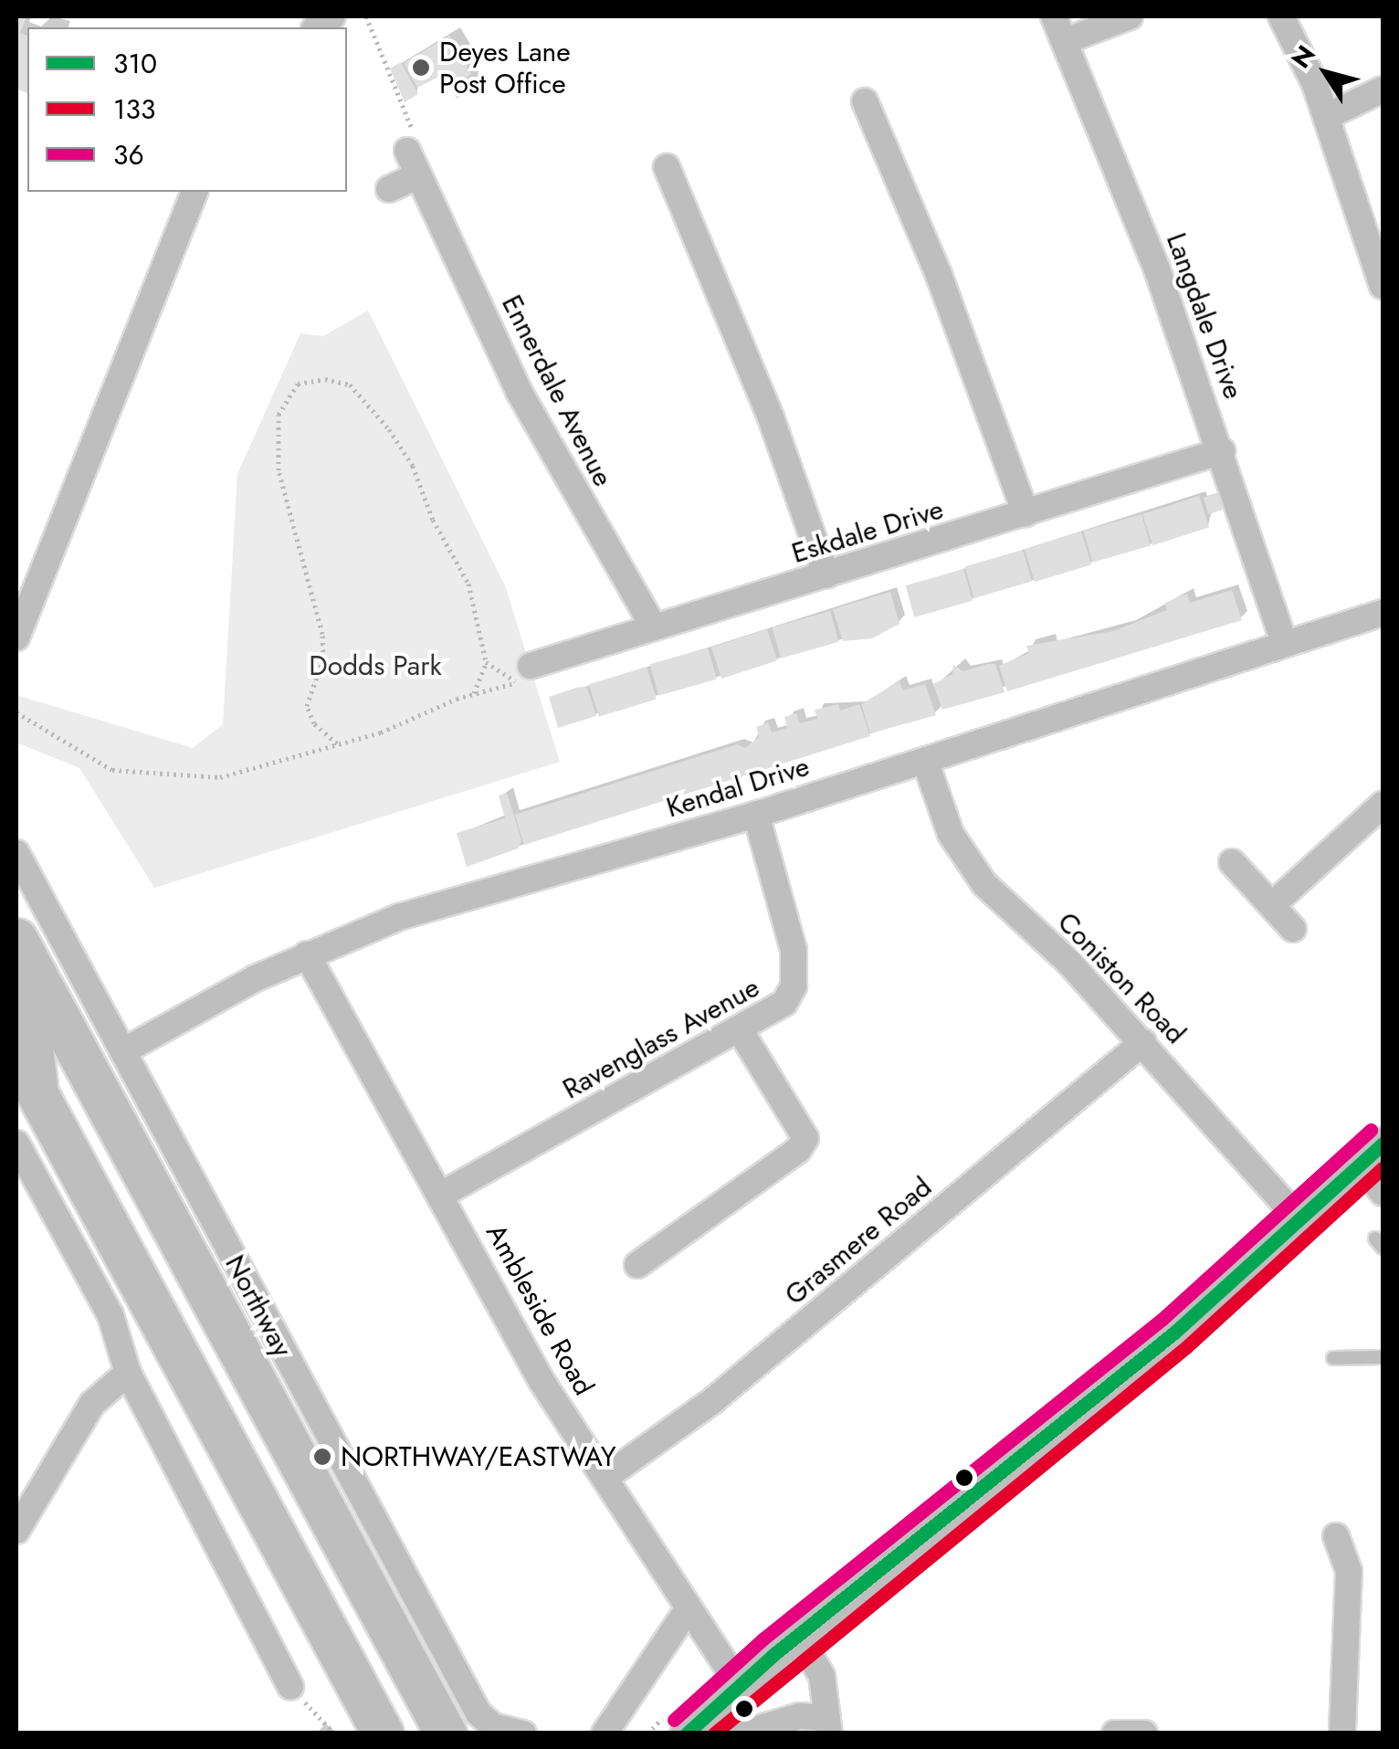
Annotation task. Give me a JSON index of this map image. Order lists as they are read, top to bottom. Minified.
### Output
{"streets":{"highway":["Northway"],"street":["Langdale Drive","Ennerdale Avenue","Eskdale Drive","Kendal Drive","Coniston Road","Ravenglass Avenue","Grasmere Road","Ambleside Road"]},"crossings":[["Langdale Drive","Eskdale Drive"],["Langdale Drive","Kendal Drive"],["Ennerdale Avenue","Eskdale Drive"],["Kendal Drive","Coniston Road"],["Kendal Drive","Ravenglass Avenue"],["Kendal Drive","Northway"],["Kendal Drive","Ambleside Road"],["Coniston Road","Grasmere Road"],["Ravenglass Avenue","Ambleside Road"],["Grasmere Road","Ambleside Road"]],"parks":["Dodds Park"],"places":["Deyes Lane Post Office","NORTHWAY/EASTWAY"],"lines":["transit line 36","transit line 310","transit line 133"],"legend":["310","133","36"],"north":"top left"}
